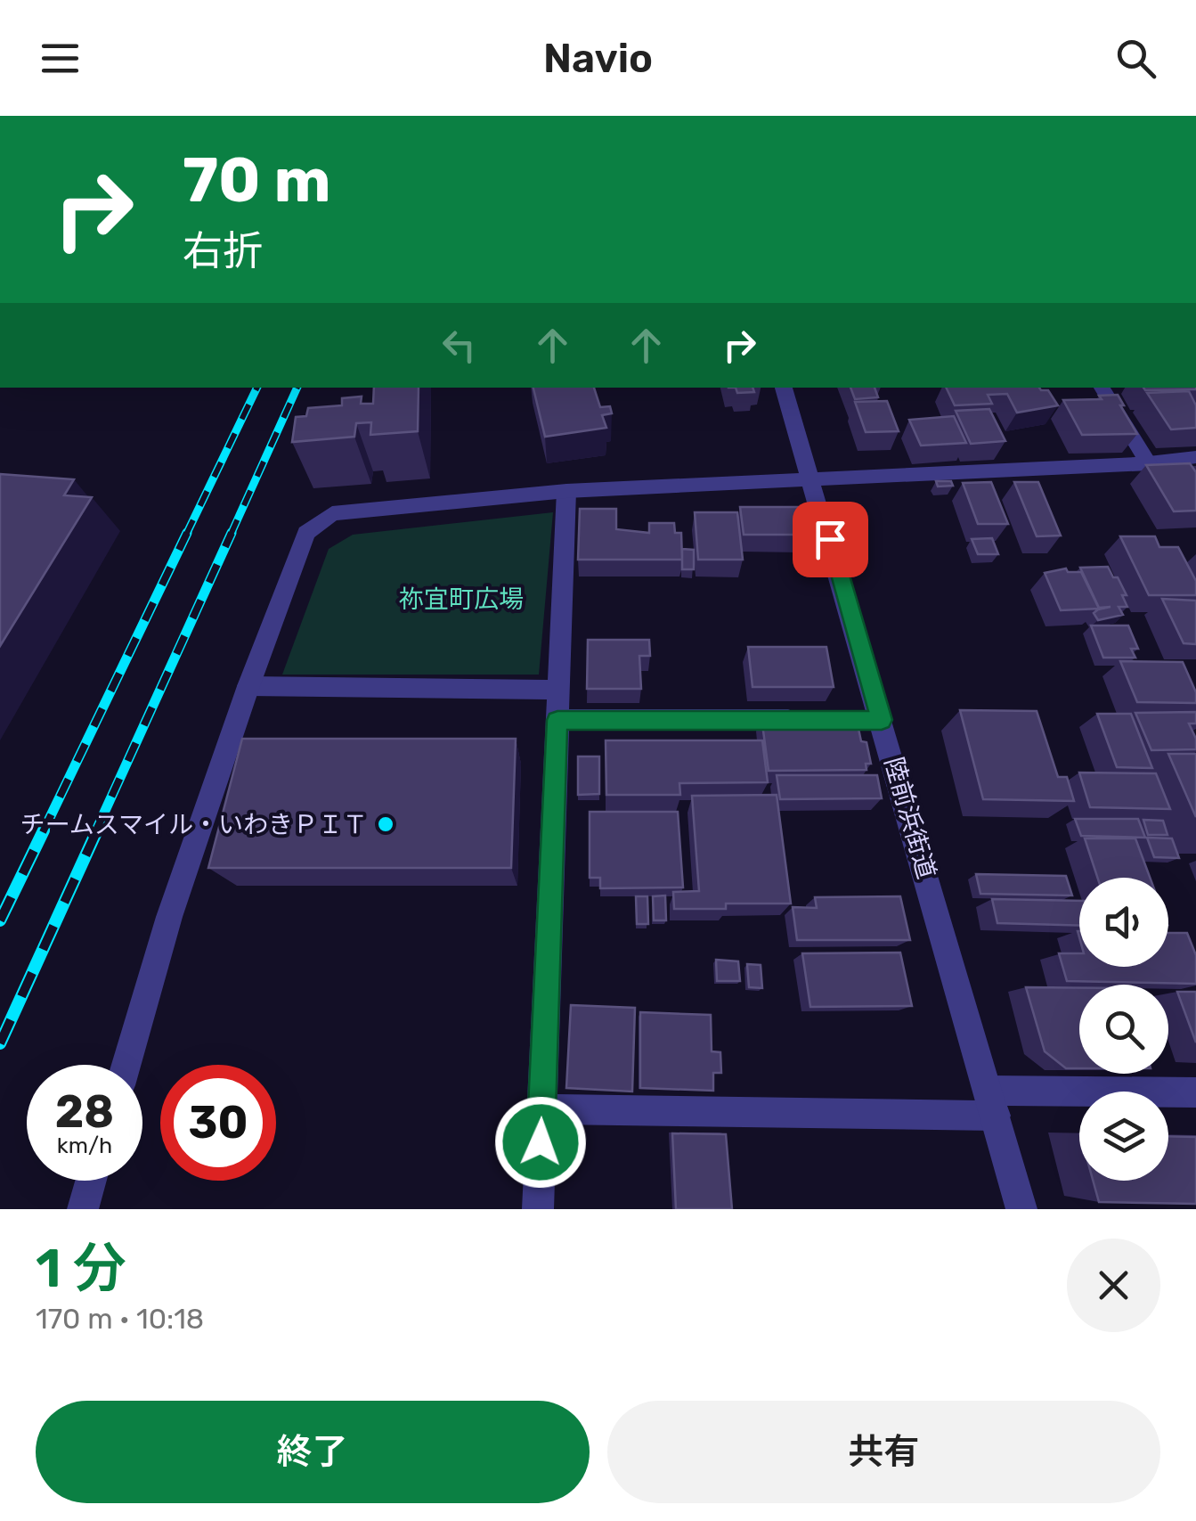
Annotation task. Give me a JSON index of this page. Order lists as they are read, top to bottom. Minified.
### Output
{"streets":{"street":["陸前浜街道"]},"parks":["祢宜町広場"],"places":["チームスマイル・いわきＰＩＴ"],"page":{"header":"Navio","turn":["70 m","右折"],"speed":"28 km/h","limit":"30","heading":["1 分","170 m · 10:18"],"buttons":["終了","共有"]}}
